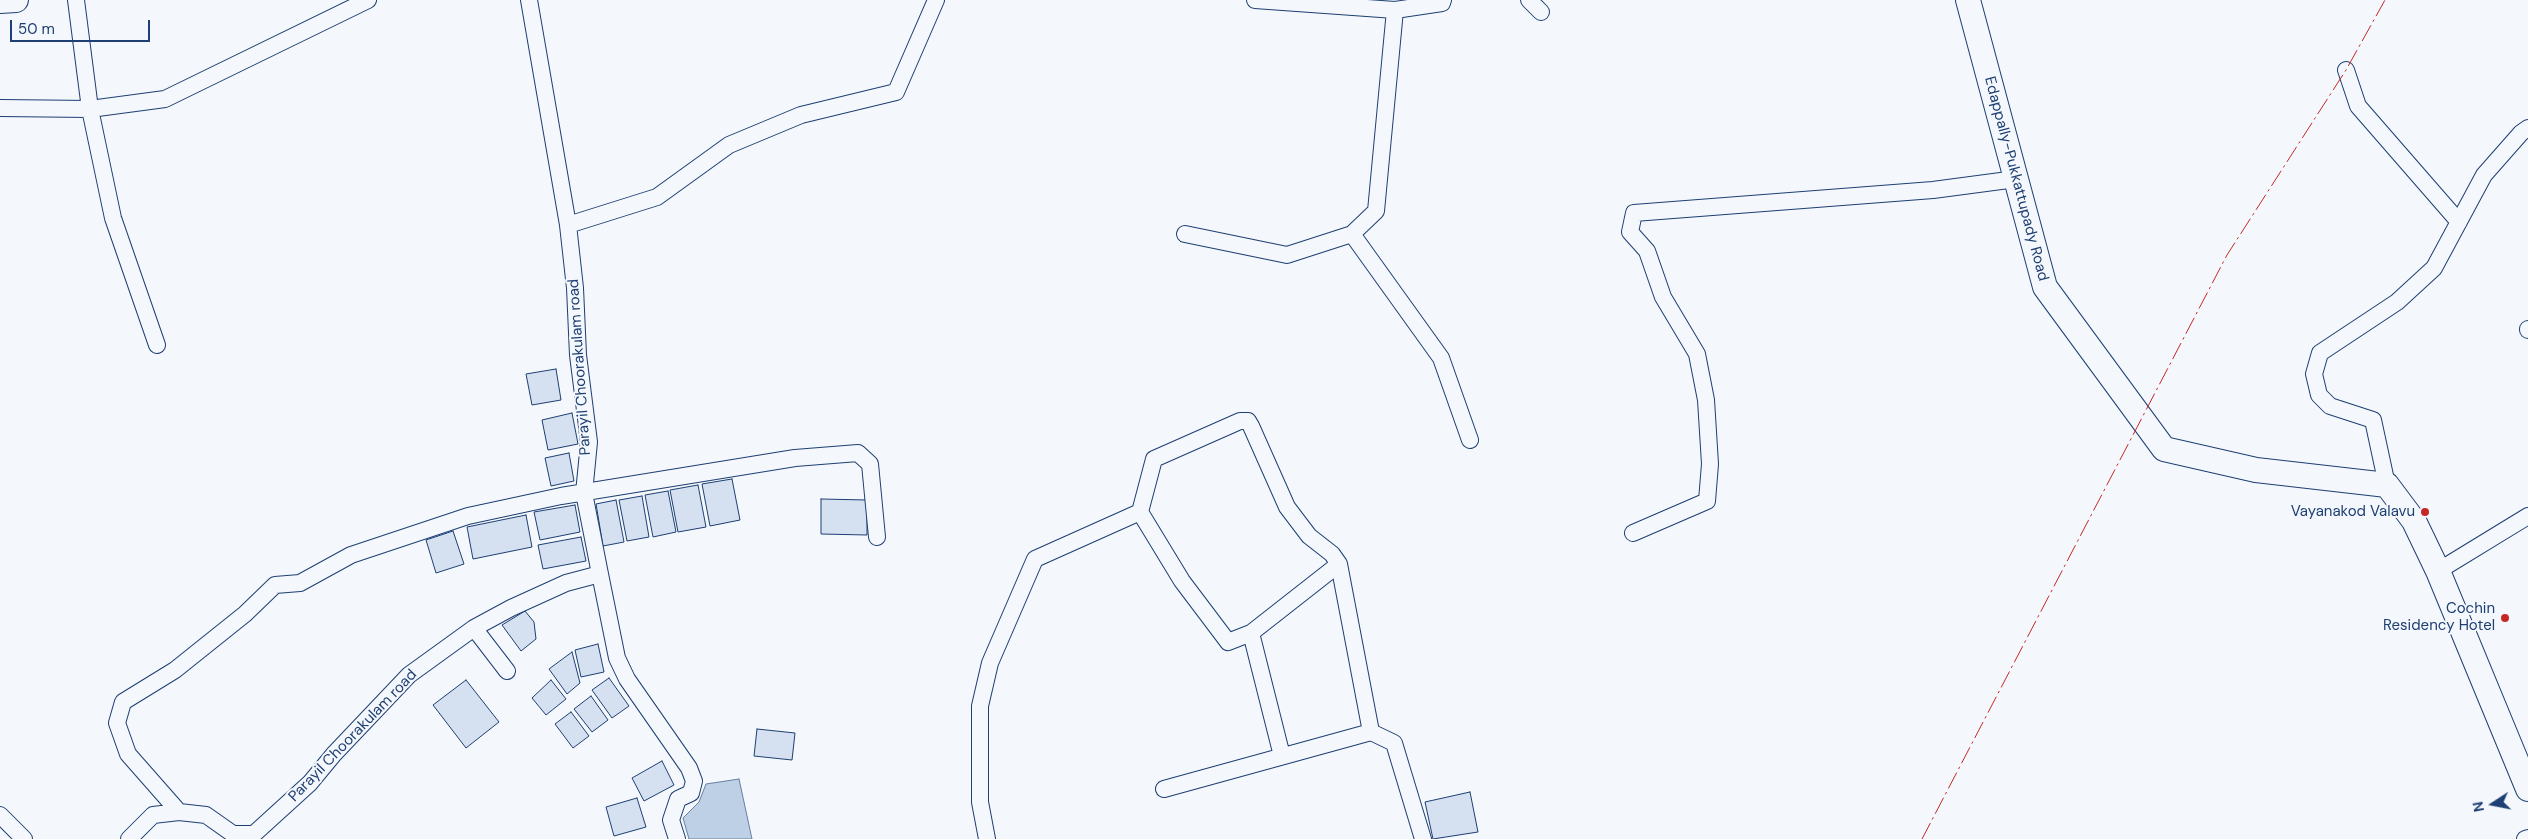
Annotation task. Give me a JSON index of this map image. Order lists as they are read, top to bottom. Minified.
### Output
{"streets":{"main road":["Edappally-Pukkattupady Road"],"street":["Parayil Choorakulam road"]},"places":["Vayanakod Valavu","Cochin Residency Hotel"],"scale_bar":"50 m","north":"left"}
